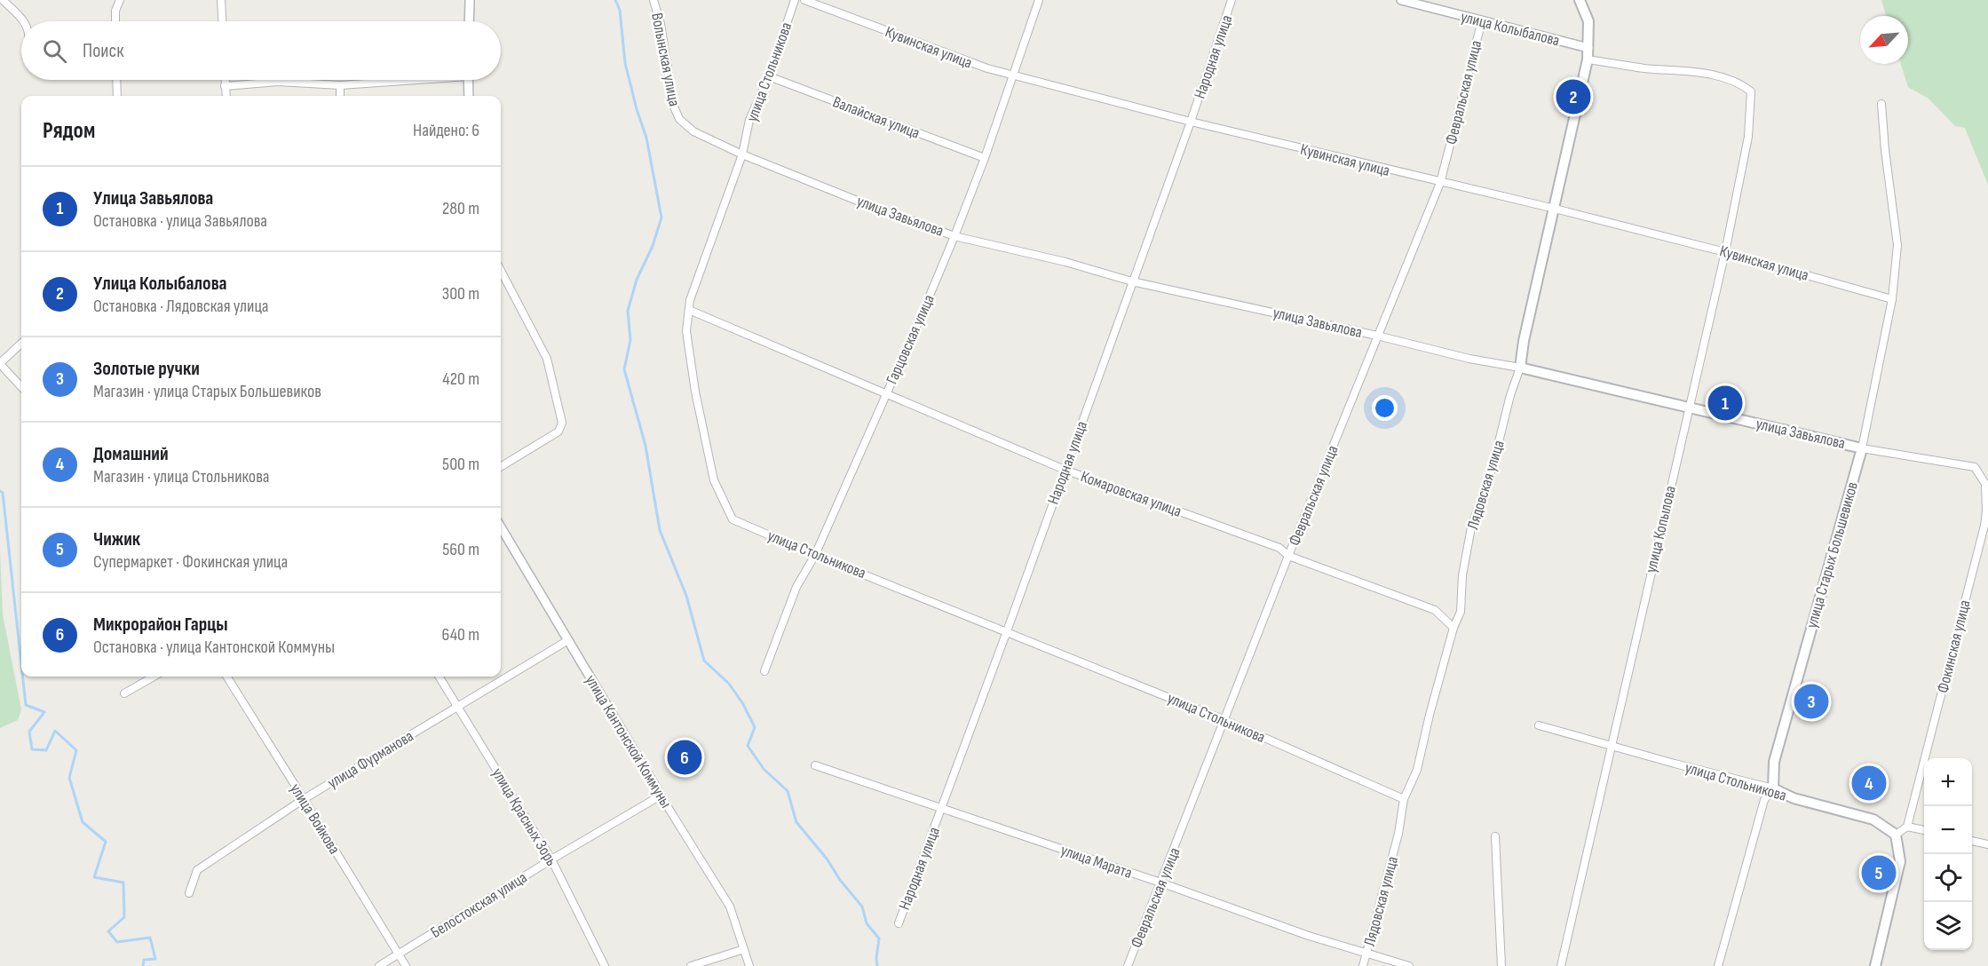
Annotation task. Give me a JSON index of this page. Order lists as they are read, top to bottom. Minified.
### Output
{"streets":{"main road":["улица Стольникова","улица Завьялова","Лядовская улица","улица Старых Большевиков"],"street":["улица Колыбалова","Кувинская улица","Народная улица","Волынская улица","Февральская улица","Валайская улица","Гарцовская улица","Комаровская улица","улица Копылова","Фокинская улица","улица Кантонской Коммуны","улица Фурманова","улица Красных Зорь","улица Войкова","улица Марата","Белостокская улица"]},"crossings":[["улица Колыбалова","Февральская улица"],["улица Колыбалова","Лядовская улица"],["Кувинская улица","Народная улица"],["Кувинская улица","Февральская улица"],["Кувинская улица","Гарцовская улица"],["Кувинская улица","Лядовская улица"],["Кувинская улица","улица Копылова"],["Кувинская улица","улица Старых Большевиков"],["Народная улица","улица Стольникова"],["Народная улица","улица Завьялова"],["Народная улица","Комаровская улица"],["Народная улица","улица Марата"],["Волынская улица","улица Завьялова"],["улица Стольникова","Февральская улица"],["улица Стольникова","Валайская улица"],["улица Стольникова","улица Завьялова"],["улица Стольникова","Гарцовская улица"],["улица Стольникова","Лядовская улица"],["улица Стольникова","Комаровская улица"],["улица Стольникова","улица Копылова"],["улица Стольникова","улица Старых Большевиков"],["Февральская улица","улица Завьялова"],["Февральская улица","Комаровская улица"],["Февральская улица","улица Марата"],["Валайская улица","Гарцовская улица"],["улица Завьялова","Гарцовская улица"],["улица Завьялова","Лядовская улица"],["улица Завьялова","улица Копылова"],["улица Завьялова","улица Старых Большевиков"],["улица Завьялова","Фокинская улица"],["Гарцовская улица","Комаровская улица"],["Лядовская улица","Комаровская улица"],["Лядовская улица","улица Копылова"],["Лядовская улица","улица Марата"],["улица Кантонской Коммуны","улица Фурманова"],["улица Кантонской Коммуны","Белостокская улица"],["улица Фурманова","улица Красных Зорь"],["улица Фурманова","улица Войкова"],["улица Красных Зорь","Белостокская улица"],["улица Войкова","Белостокская улица"]],"north":"bottom left","page":{"search":"Поиск","pins":["2","1","3","6","4","5"],"heading":["Рядом","Найдено: 6"],"list":[{"mark":"1","name":"Улица Завьялова","note":"Остановка · улица Завьялова","value":"280 m"},{"mark":"2","name":"Улица Колыбалова","note":"Остановка · Лядовская улица","value":"300 m"},{"mark":"3","name":"Золотые ручки","note":"Магазин · улица Старых Большевиков","value":"420 m"},{"mark":"4","name":"Домашний","note":"Магазин · улица Стольникова","value":"500 m"},{"mark":"5","name":"Чижик","note":"Супермаркет · Фокинская улица","value":"560 m"},{"mark":"6","name":"Микрорайон Гарцы","note":"Остановка · улица Кантонской Коммуны","value":"640 m"}],"map_buttons":["+","−"]}}
